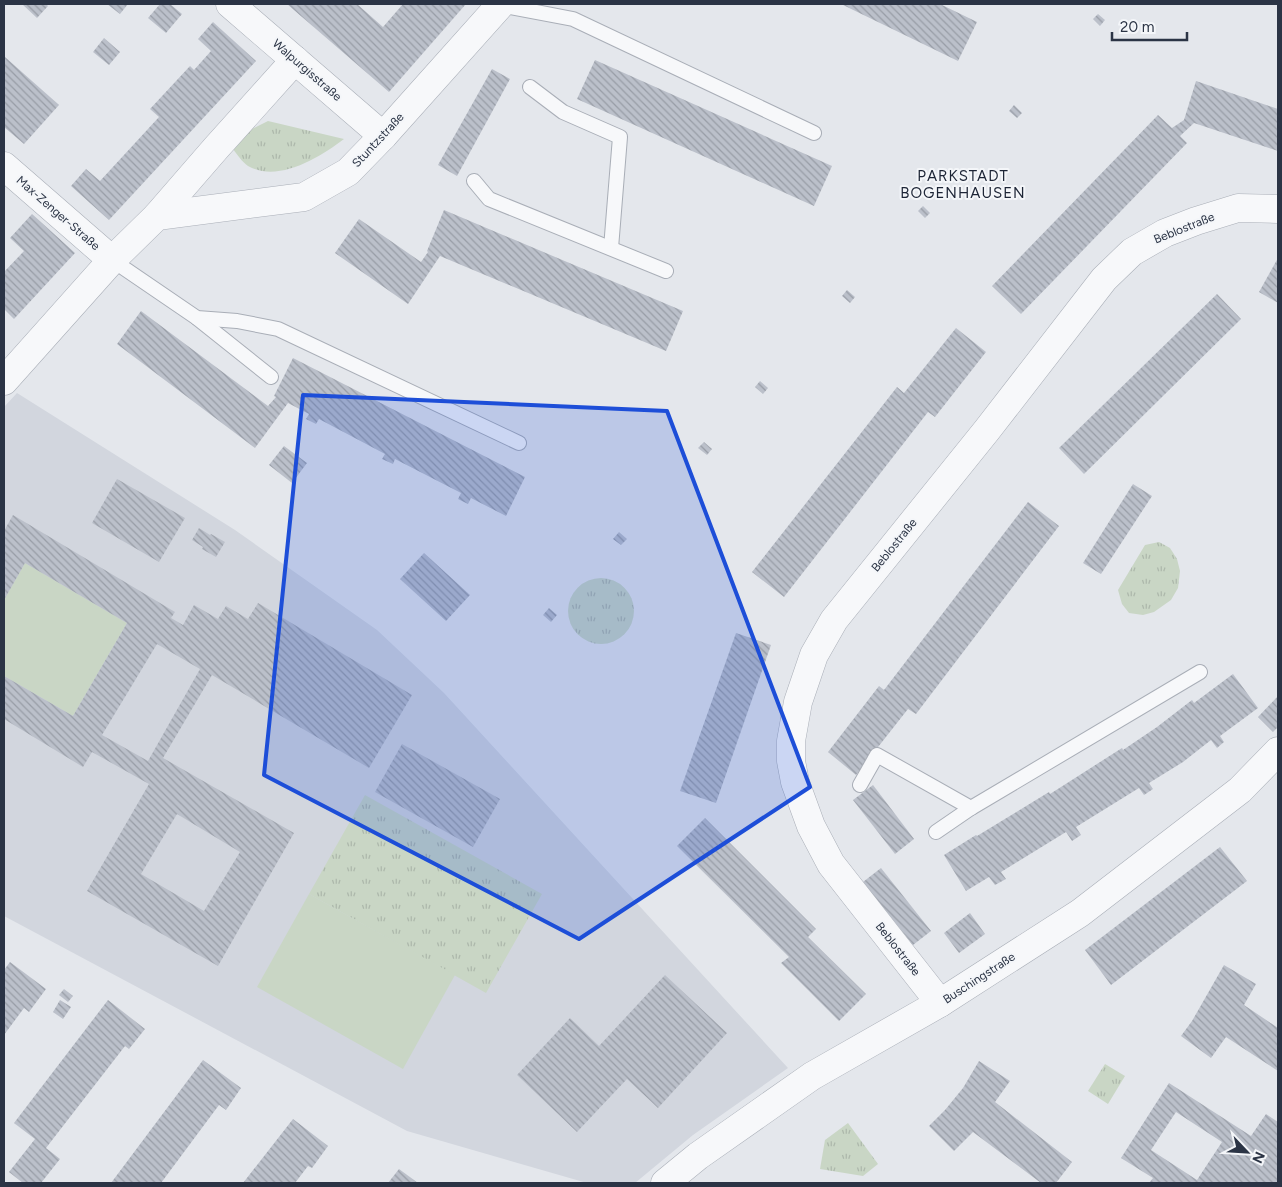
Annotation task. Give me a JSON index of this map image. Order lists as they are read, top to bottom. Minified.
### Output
{"streets":{"street":["Walpurgisstraße","Stuntzstraße","Max-Zenger-Straße","Beblostraße","Buschingstraße"]},"crossings":[["Walpurgisstraße","Stuntzstraße"],["Beblostraße","Buschingstraße"]],"districts":["PARKSTADT BOGENHAUSEN"],"scale_bar":"20 m","north":"bottom right"}
